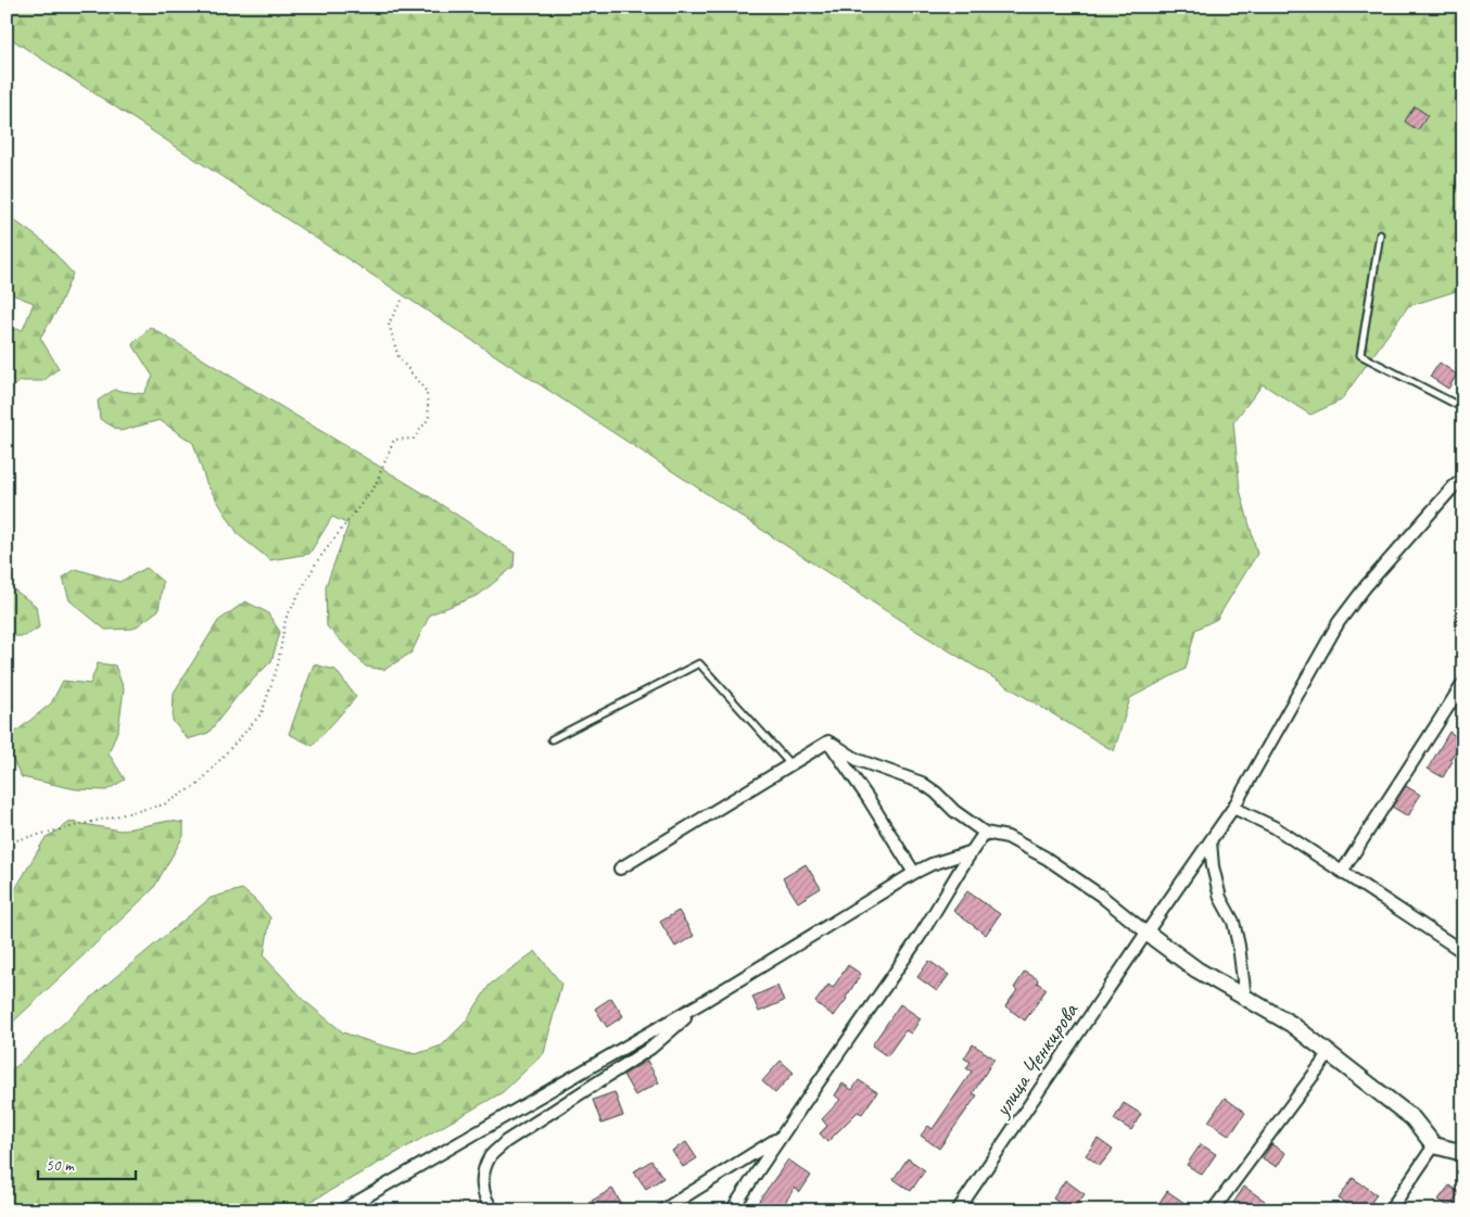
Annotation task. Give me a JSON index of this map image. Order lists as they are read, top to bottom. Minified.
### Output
{"streets":{"street":["улица Ченкирова"]},"scale_bar":"50 m"}
